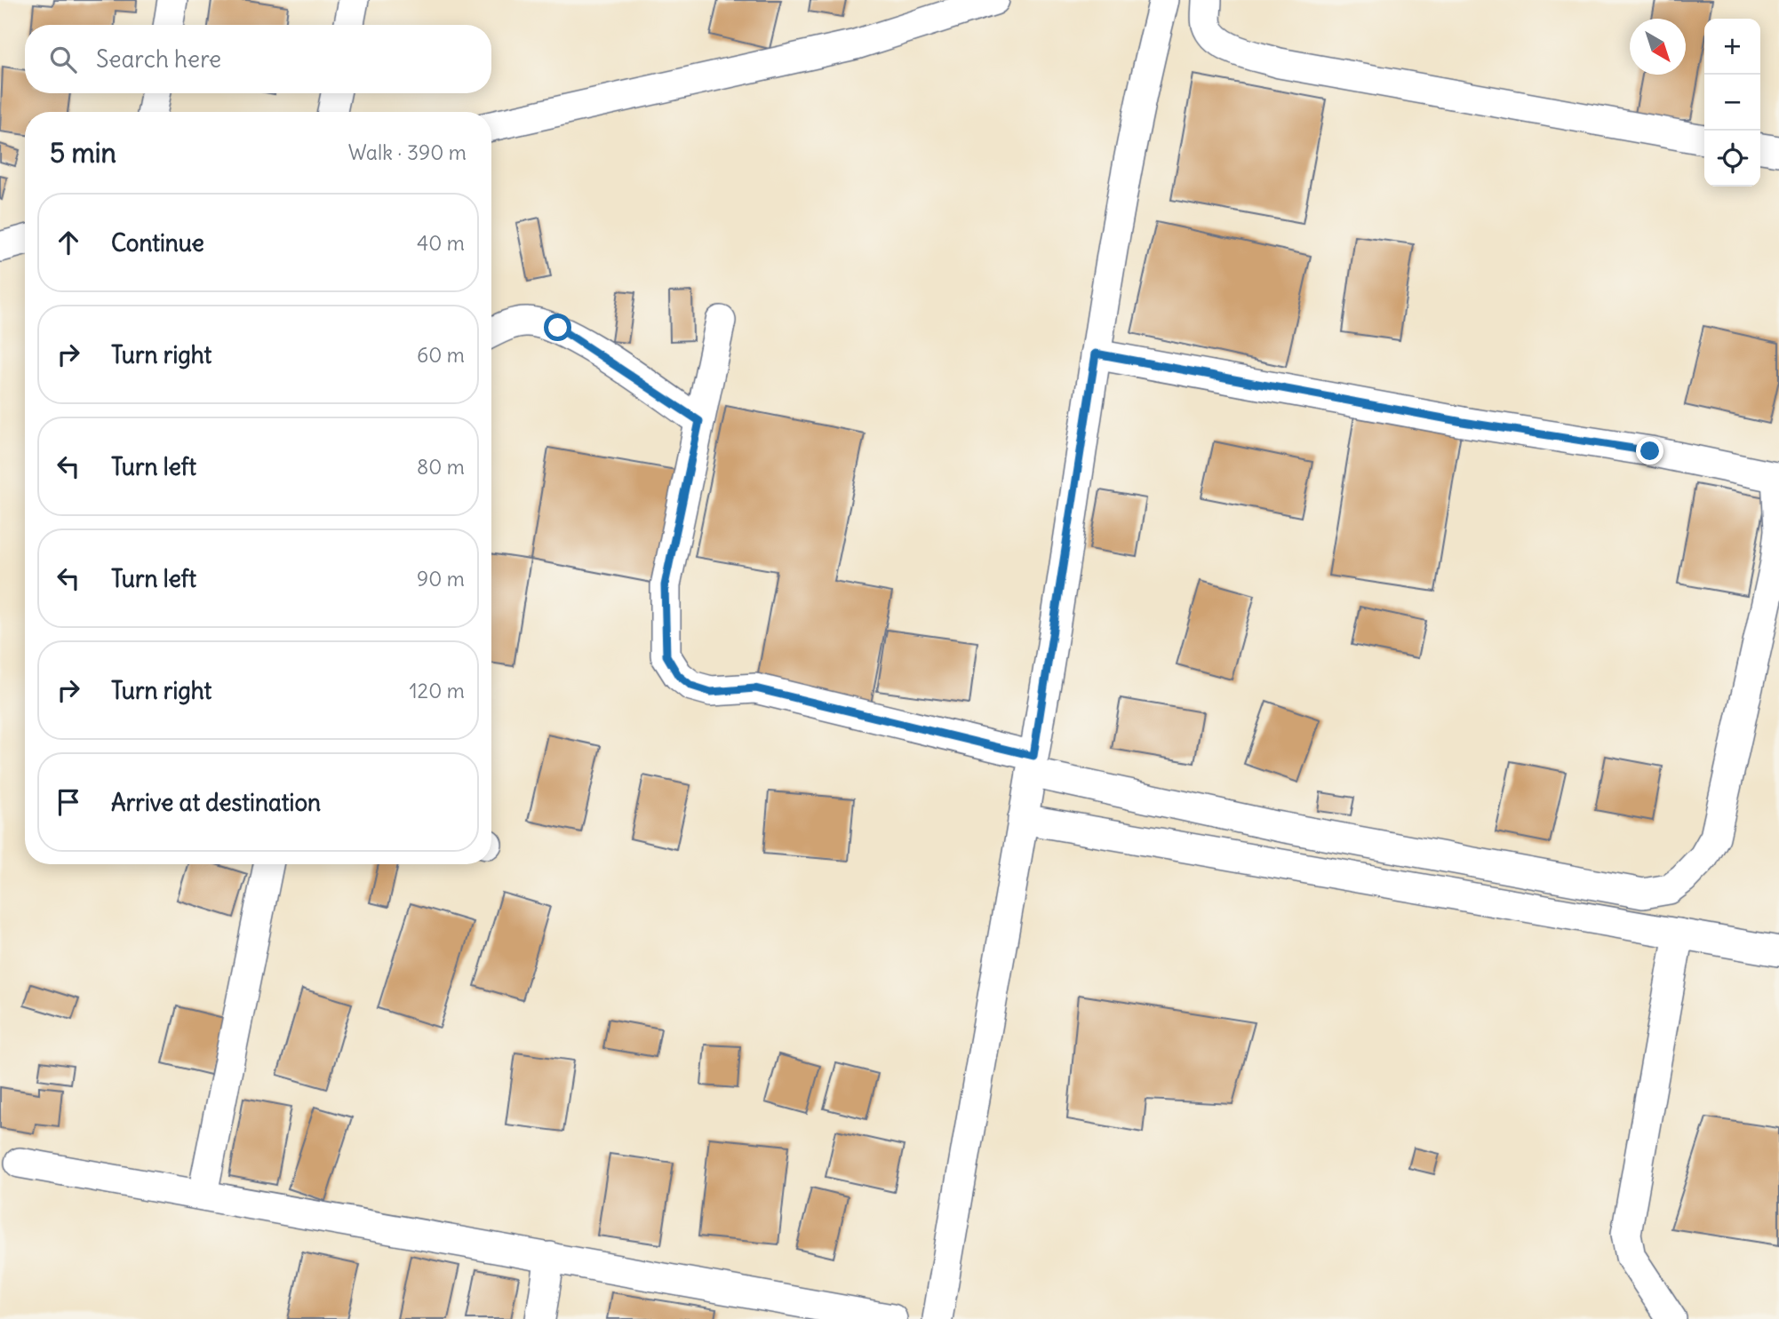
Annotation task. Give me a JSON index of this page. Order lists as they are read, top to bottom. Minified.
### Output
{"north":"bottom right","page":{"map_buttons":["+","−"],"search":"Search here","heading":["5 min","Walk · 390 m"],"list":[["Continue","40 m"],["Turn right","60 m"],["Turn left","80 m"],["Turn left","90 m"],["Turn right","120 m"],"Arrive at destination"]}}
